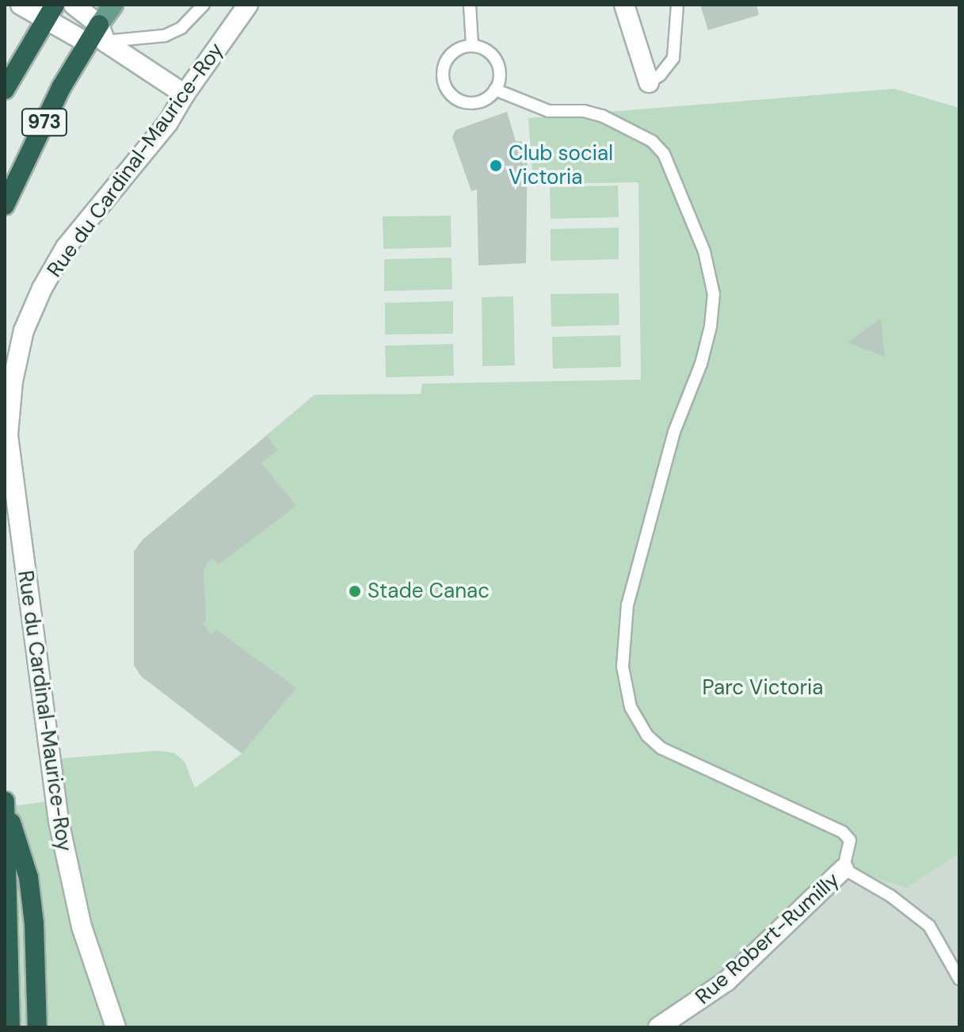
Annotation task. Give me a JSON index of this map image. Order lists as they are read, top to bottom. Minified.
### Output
{"streets":{"highway":["973"],"street":["Rue du Cardinal-Maurice-Roy","Rue Robert-Rumilly"]},"parks":["Parc Victoria"],"places":["Club social Victoria","Stade Canac"]}
